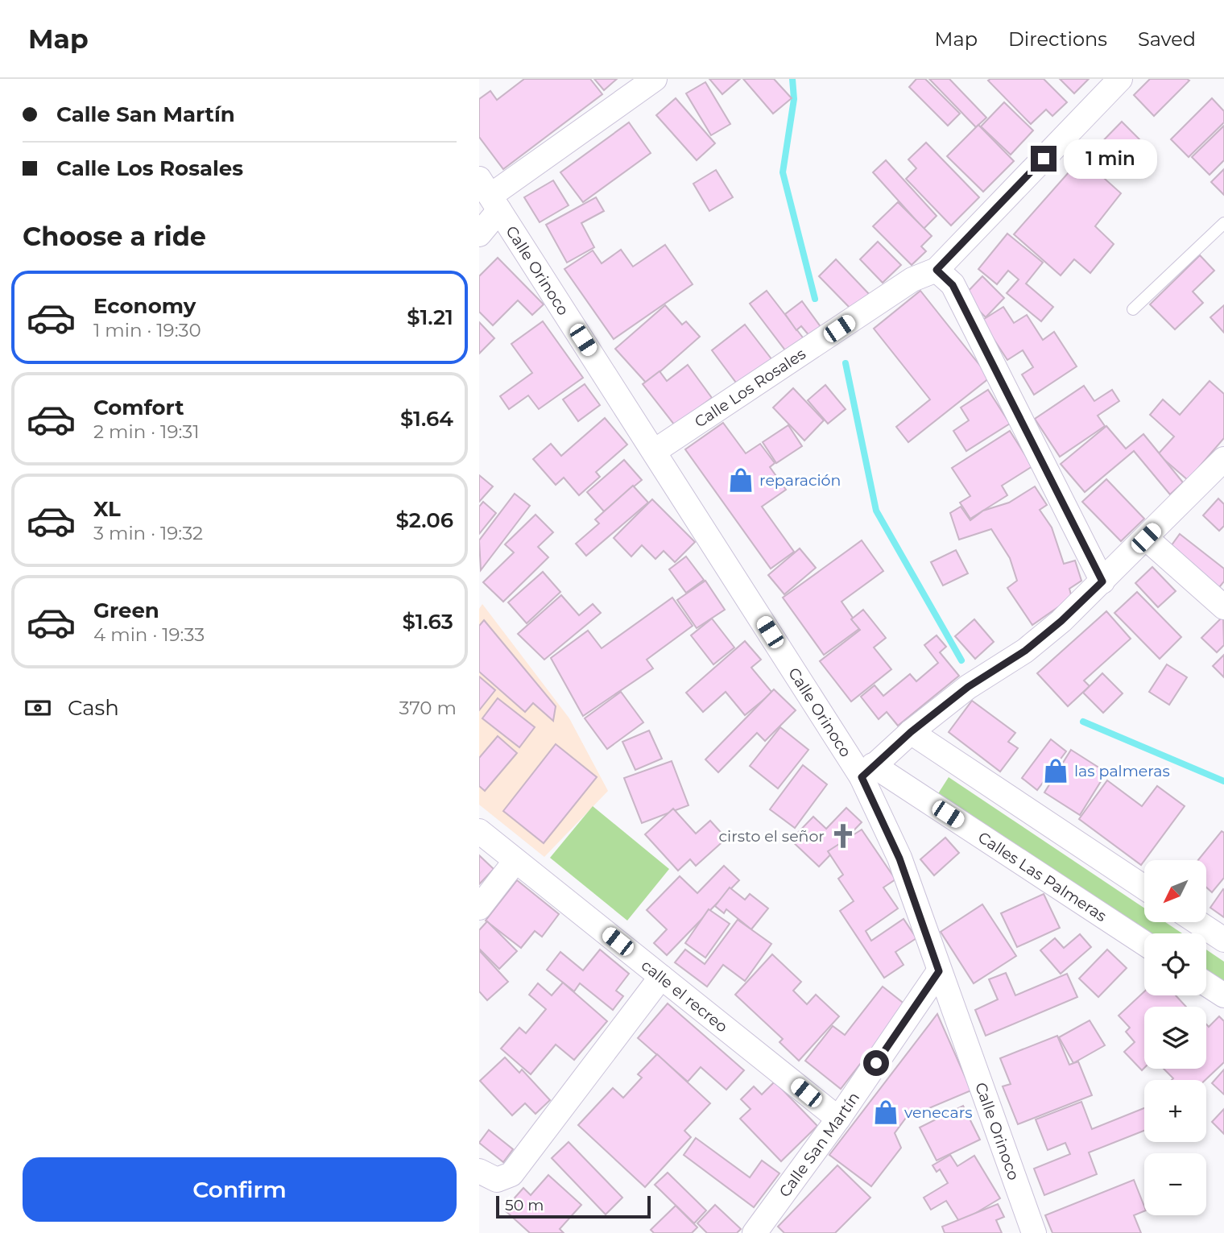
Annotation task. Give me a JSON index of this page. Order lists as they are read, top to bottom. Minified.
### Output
{"streets":{"street":["Calle Orinoco","Calle Los Rosales","Calles Las Palmeras","calle el recreo","Calle San Martín"]},"crossings":[["Calle Orinoco","Calle Los Rosales"],["Calle Orinoco","Calles Las Palmeras"],["Calle Orinoco","Calle San Martín"],["calle el recreo","Calle San Martín"]],"places":{"shop":["reparación","las palmeras","venecars"],"church":["cirsto el señor"]},"scale_bar":"50 m","north":"bottom left","page":{"header":"Map","nav":["Map","Directions","Saved"],"banner":["Calle San Martín","Calle Los Rosales"],"bubble":"1 min","heading":"Choose a ride","list":[{"name":"Economy","note":"1 min · 19:30","value":"$1.21"},{"name":"Comfort","note":"2 min · 19:31","value":"$1.64"},{"name":"XL","note":"3 min · 19:32","value":"$2.06"},{"name":"Green","note":"4 min · 19:33","value":"$1.63"}],"pay":["Cash","370 m"],"map_buttons":["+","−"],"buttons":"Confirm","scale":"50 m"}}
